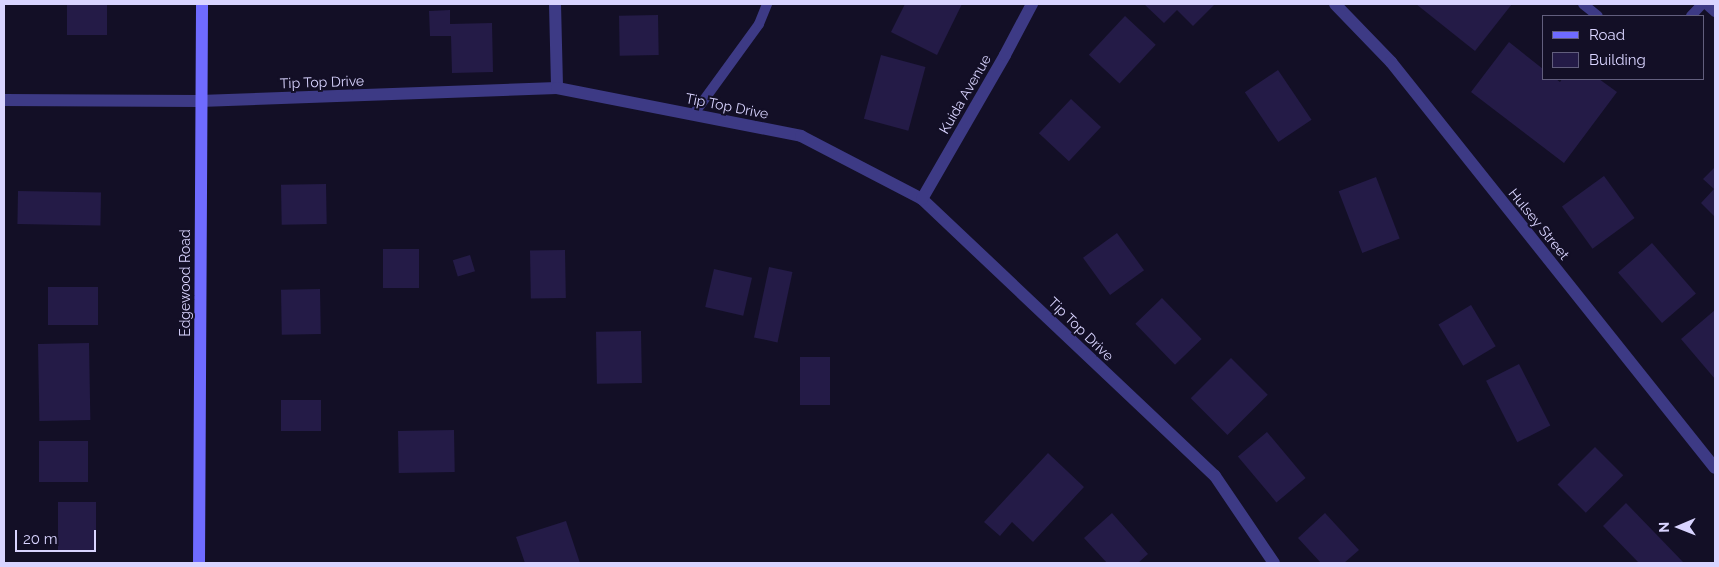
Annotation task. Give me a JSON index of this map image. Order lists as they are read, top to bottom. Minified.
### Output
{"streets":{"street":["Tip Top Drive","Kuida Avenue","Hulsey Street","Edgewood Road"]},"crossings":[["Tip Top Drive","Kuida Avenue"],["Tip Top Drive","Edgewood Road"]],"legend":["Road","Building"],"scale_bar":"20 m","north":"left"}
